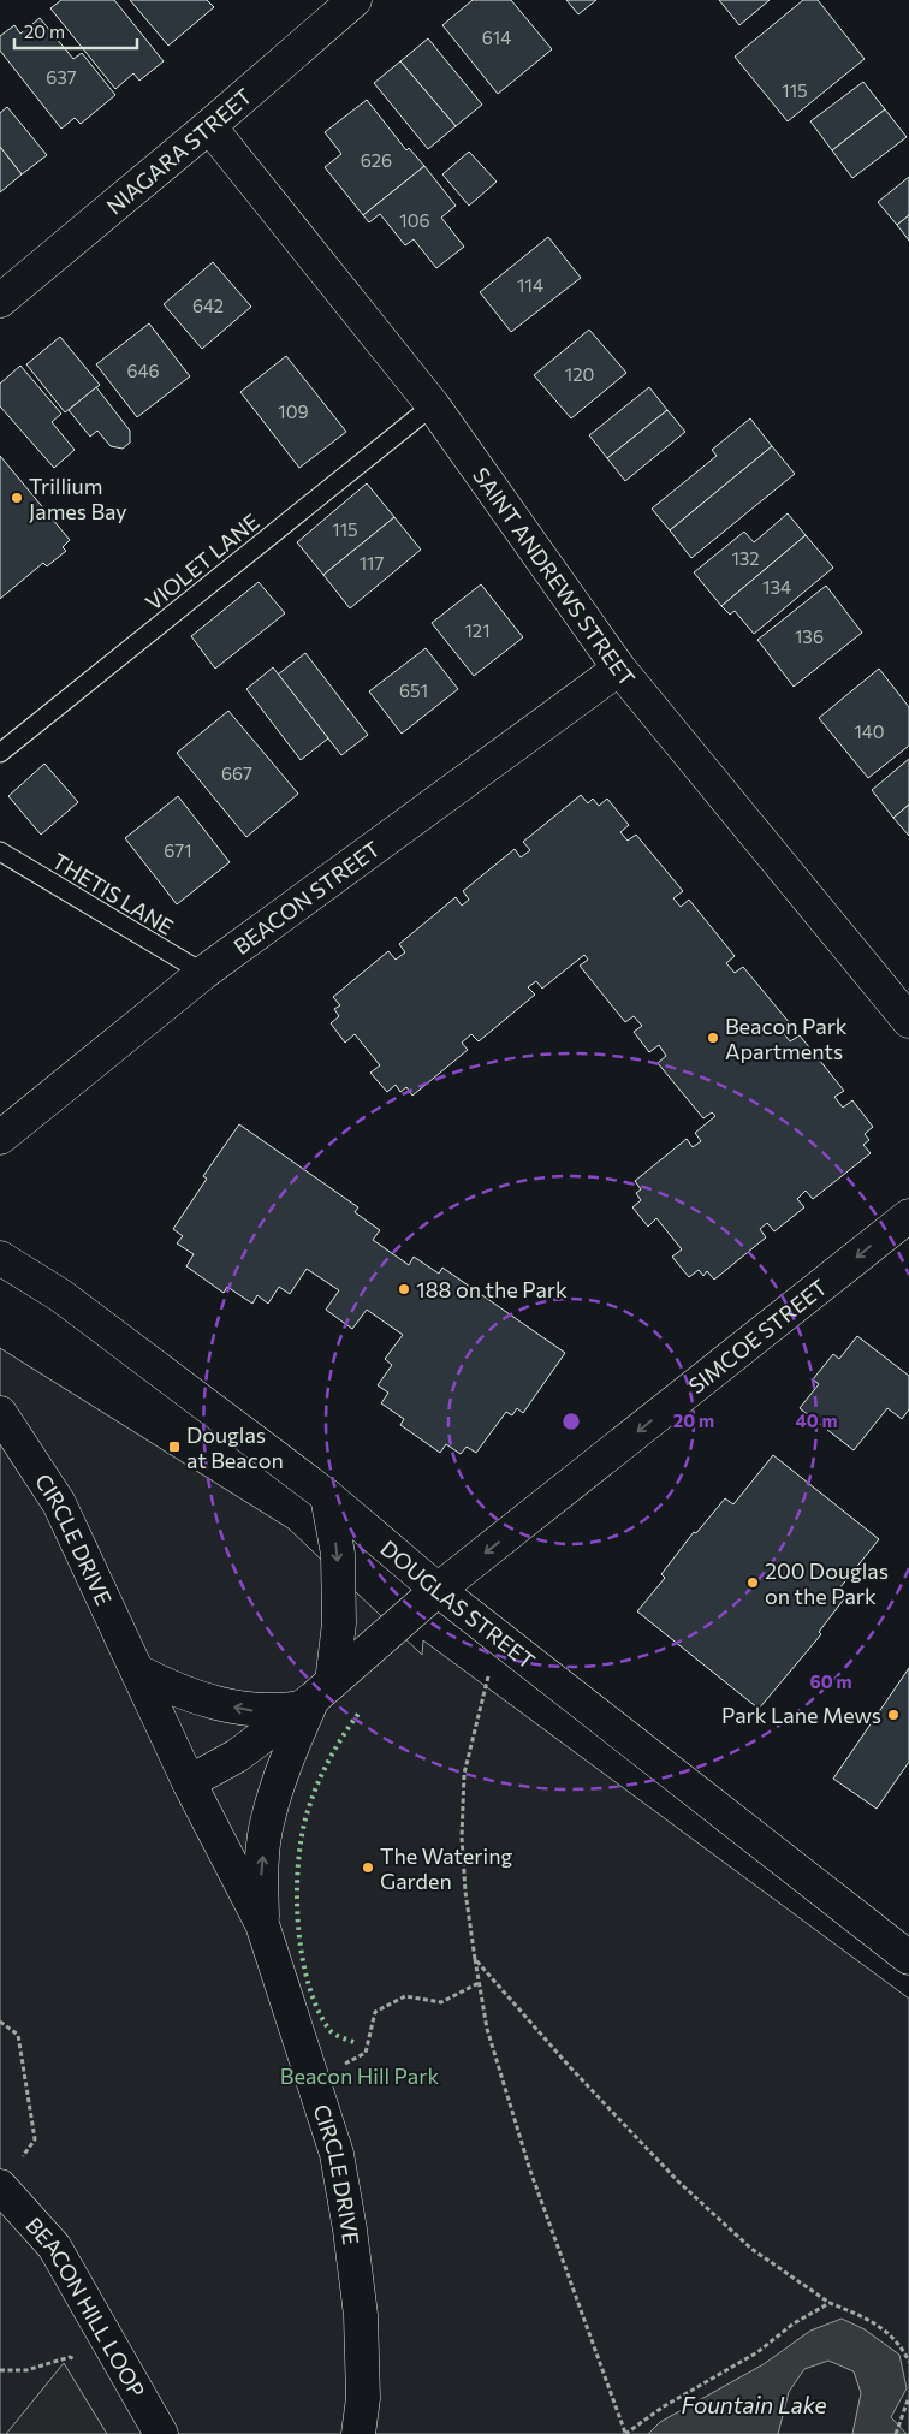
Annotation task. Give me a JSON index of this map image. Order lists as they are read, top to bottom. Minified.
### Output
{"streets":{"street":["NIAGARA STREET","SAINT ANDREWS STREET","BEACON STREET","SIMCOE STREET","CIRCLE DRIVE","DOUGLAS STREET","BEACON HILL LOOP"],"lane":["VIOLET LANE","THETIS LANE"]},"crossings":[["NIAGARA STREET","SAINT ANDREWS STREET"],["VIOLET LANE","SAINT ANDREWS STREET"],["SAINT ANDREWS STREET","BEACON STREET"],["THETIS LANE","BEACON STREET"],["SIMCOE STREET","CIRCLE DRIVE"],["SIMCOE STREET","DOUGLAS STREET"],["CIRCLE DRIVE","DOUGLAS STREET"]],"one_way":["SIMCOE STREET"],"water":["Fountain Lake"],"parks":["Beacon Hill Park"],"places":{"other":["Trillium James Bay","Beacon Park Apartments","188 on the Park","200 Douglas on the Park","Park Lane Mews","The Watering Garden"],"transit":["Douglas at Beacon"]},"house_numbers":["614","637","115","626","106","114","642","646","120","109","115","132","117","134","121","136","651","140","667","671"],"scale_bar":"20 m","rings":["20 m","40 m","60 m"]}
